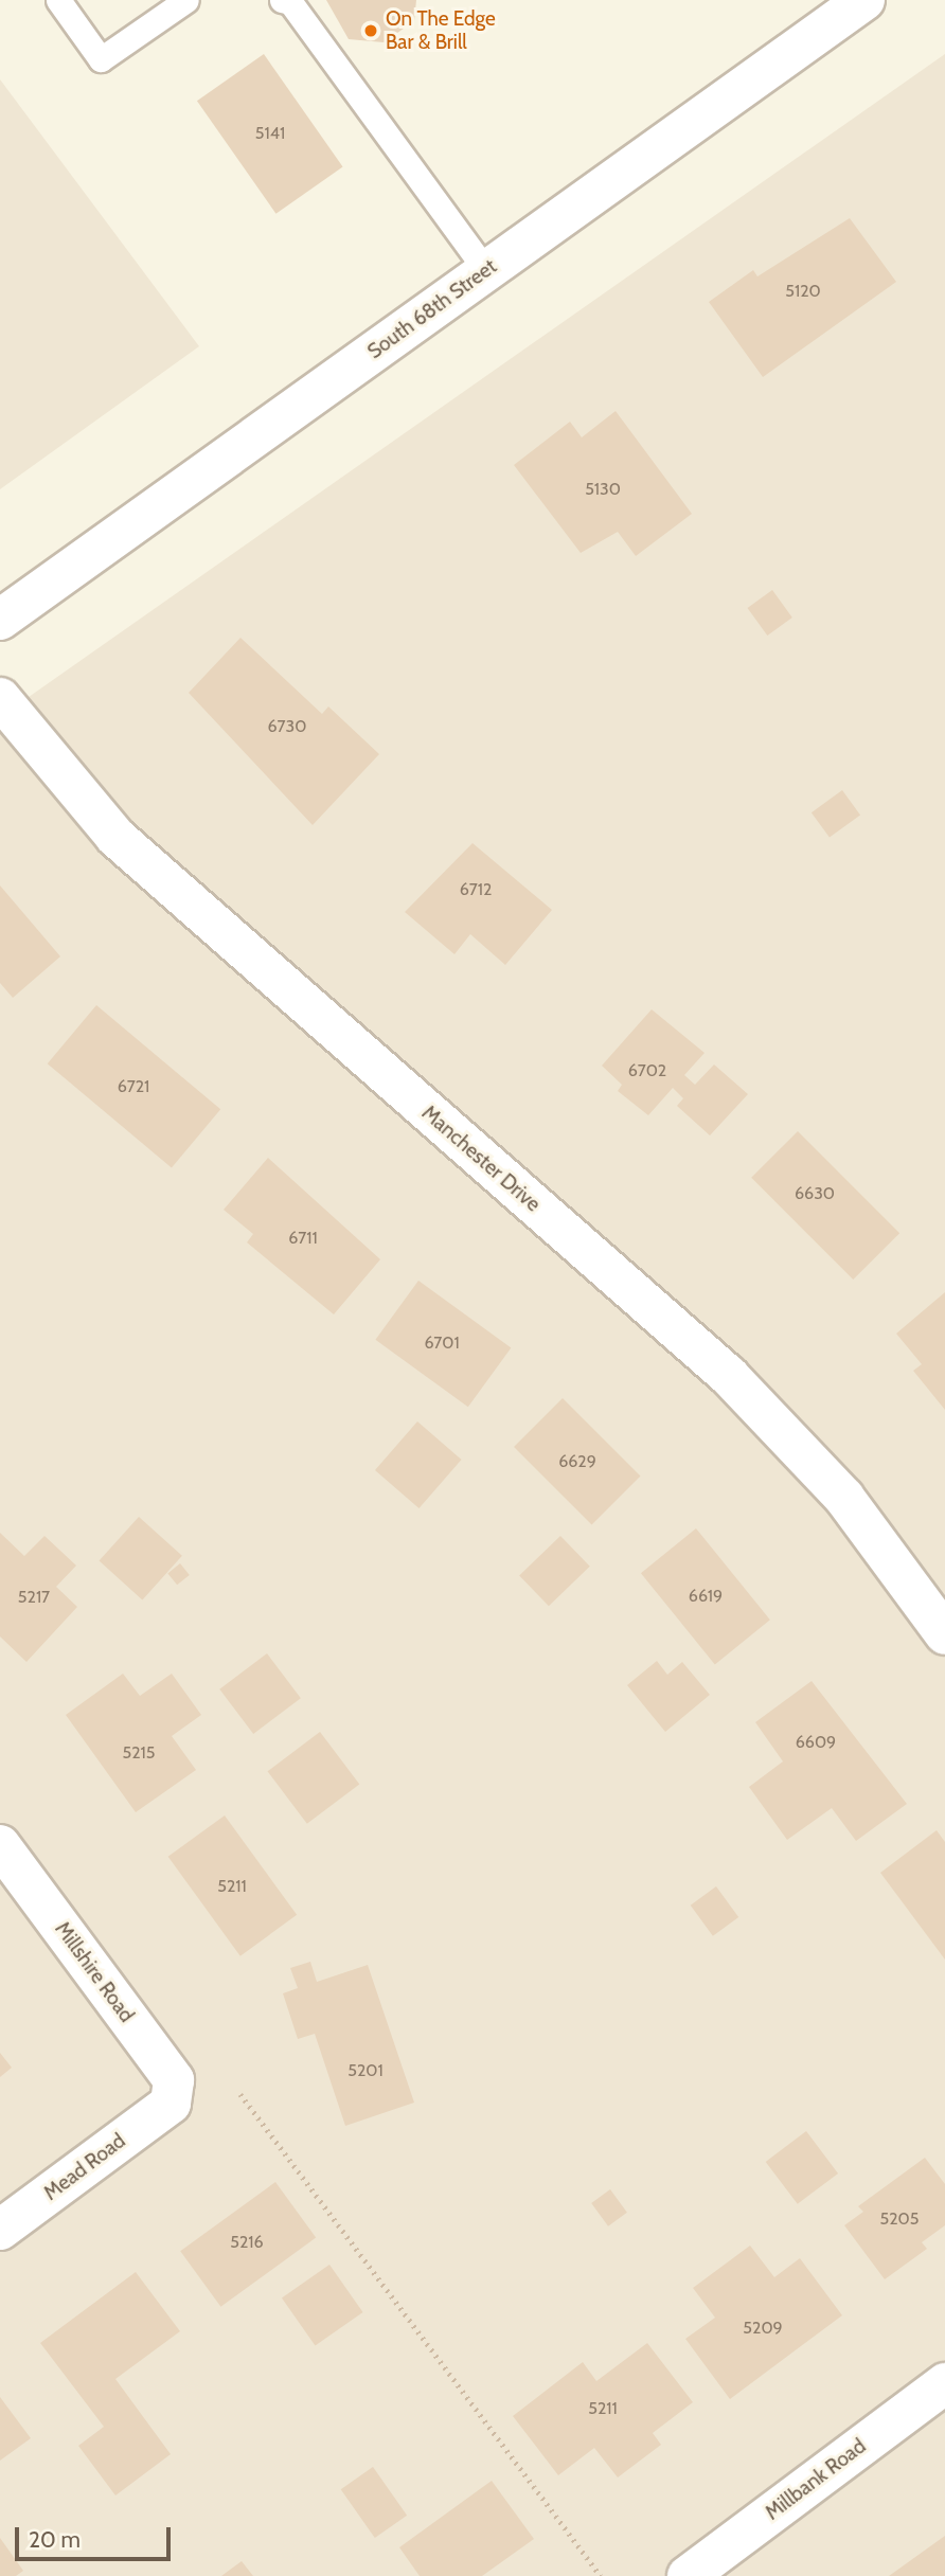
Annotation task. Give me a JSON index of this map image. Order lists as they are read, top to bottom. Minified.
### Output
{"streets":{"street":["South 68th Street","Manchester Drive","Millshire Road","Mead Road","Millbank Road"]},"crossings":[["Millshire Road","Mead Road"]],"places":["On The Edge Bar & Brill"],"house_numbers":["5141","5120","5130","6730","6712","6702","6721","6630","6711","6701","6629","6619","5217","6609","5215","5211","5201","5205","5216","5209","5211"],"scale_bar":"20 m"}
